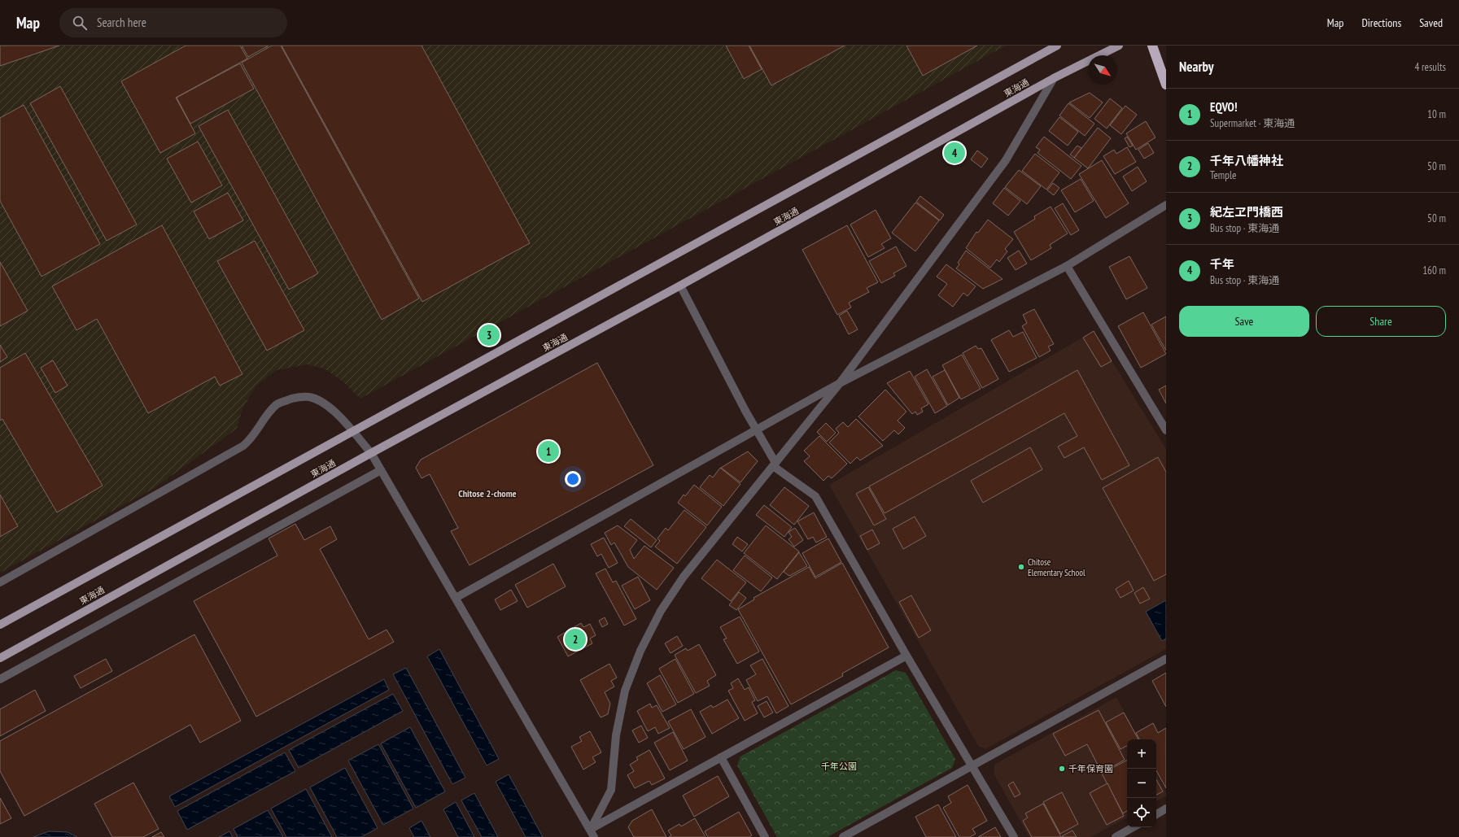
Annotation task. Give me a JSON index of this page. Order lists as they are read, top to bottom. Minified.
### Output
{"streets":{"main road":["東海通"]},"districts":["Chitose 2-chome"],"parks":["千年公園"],"places":["Chitose Elementary School","千年保育園"],"north":"bottom right","page":{"header":"Map","search":"Search here","nav":["Map","Directions","Saved"],"heading":["Nearby","4 results"],"list":[{"mark":"1","name":"EQVO!","note":"Supermarket · 東海通","value":"10 m"},{"mark":"2","name":"千年八幡神社","note":"Temple","value":"50 m"},{"mark":"3","name":"紀左ヱ門橋西","note":"Bus stop · 東海通","value":"50 m"},{"mark":"4","name":"千年","note":"Bus stop · 東海通","value":"160 m"}],"pins":["4","3","1","2"],"buttons":["Save","Share"],"map_buttons":["+","−"]}}
